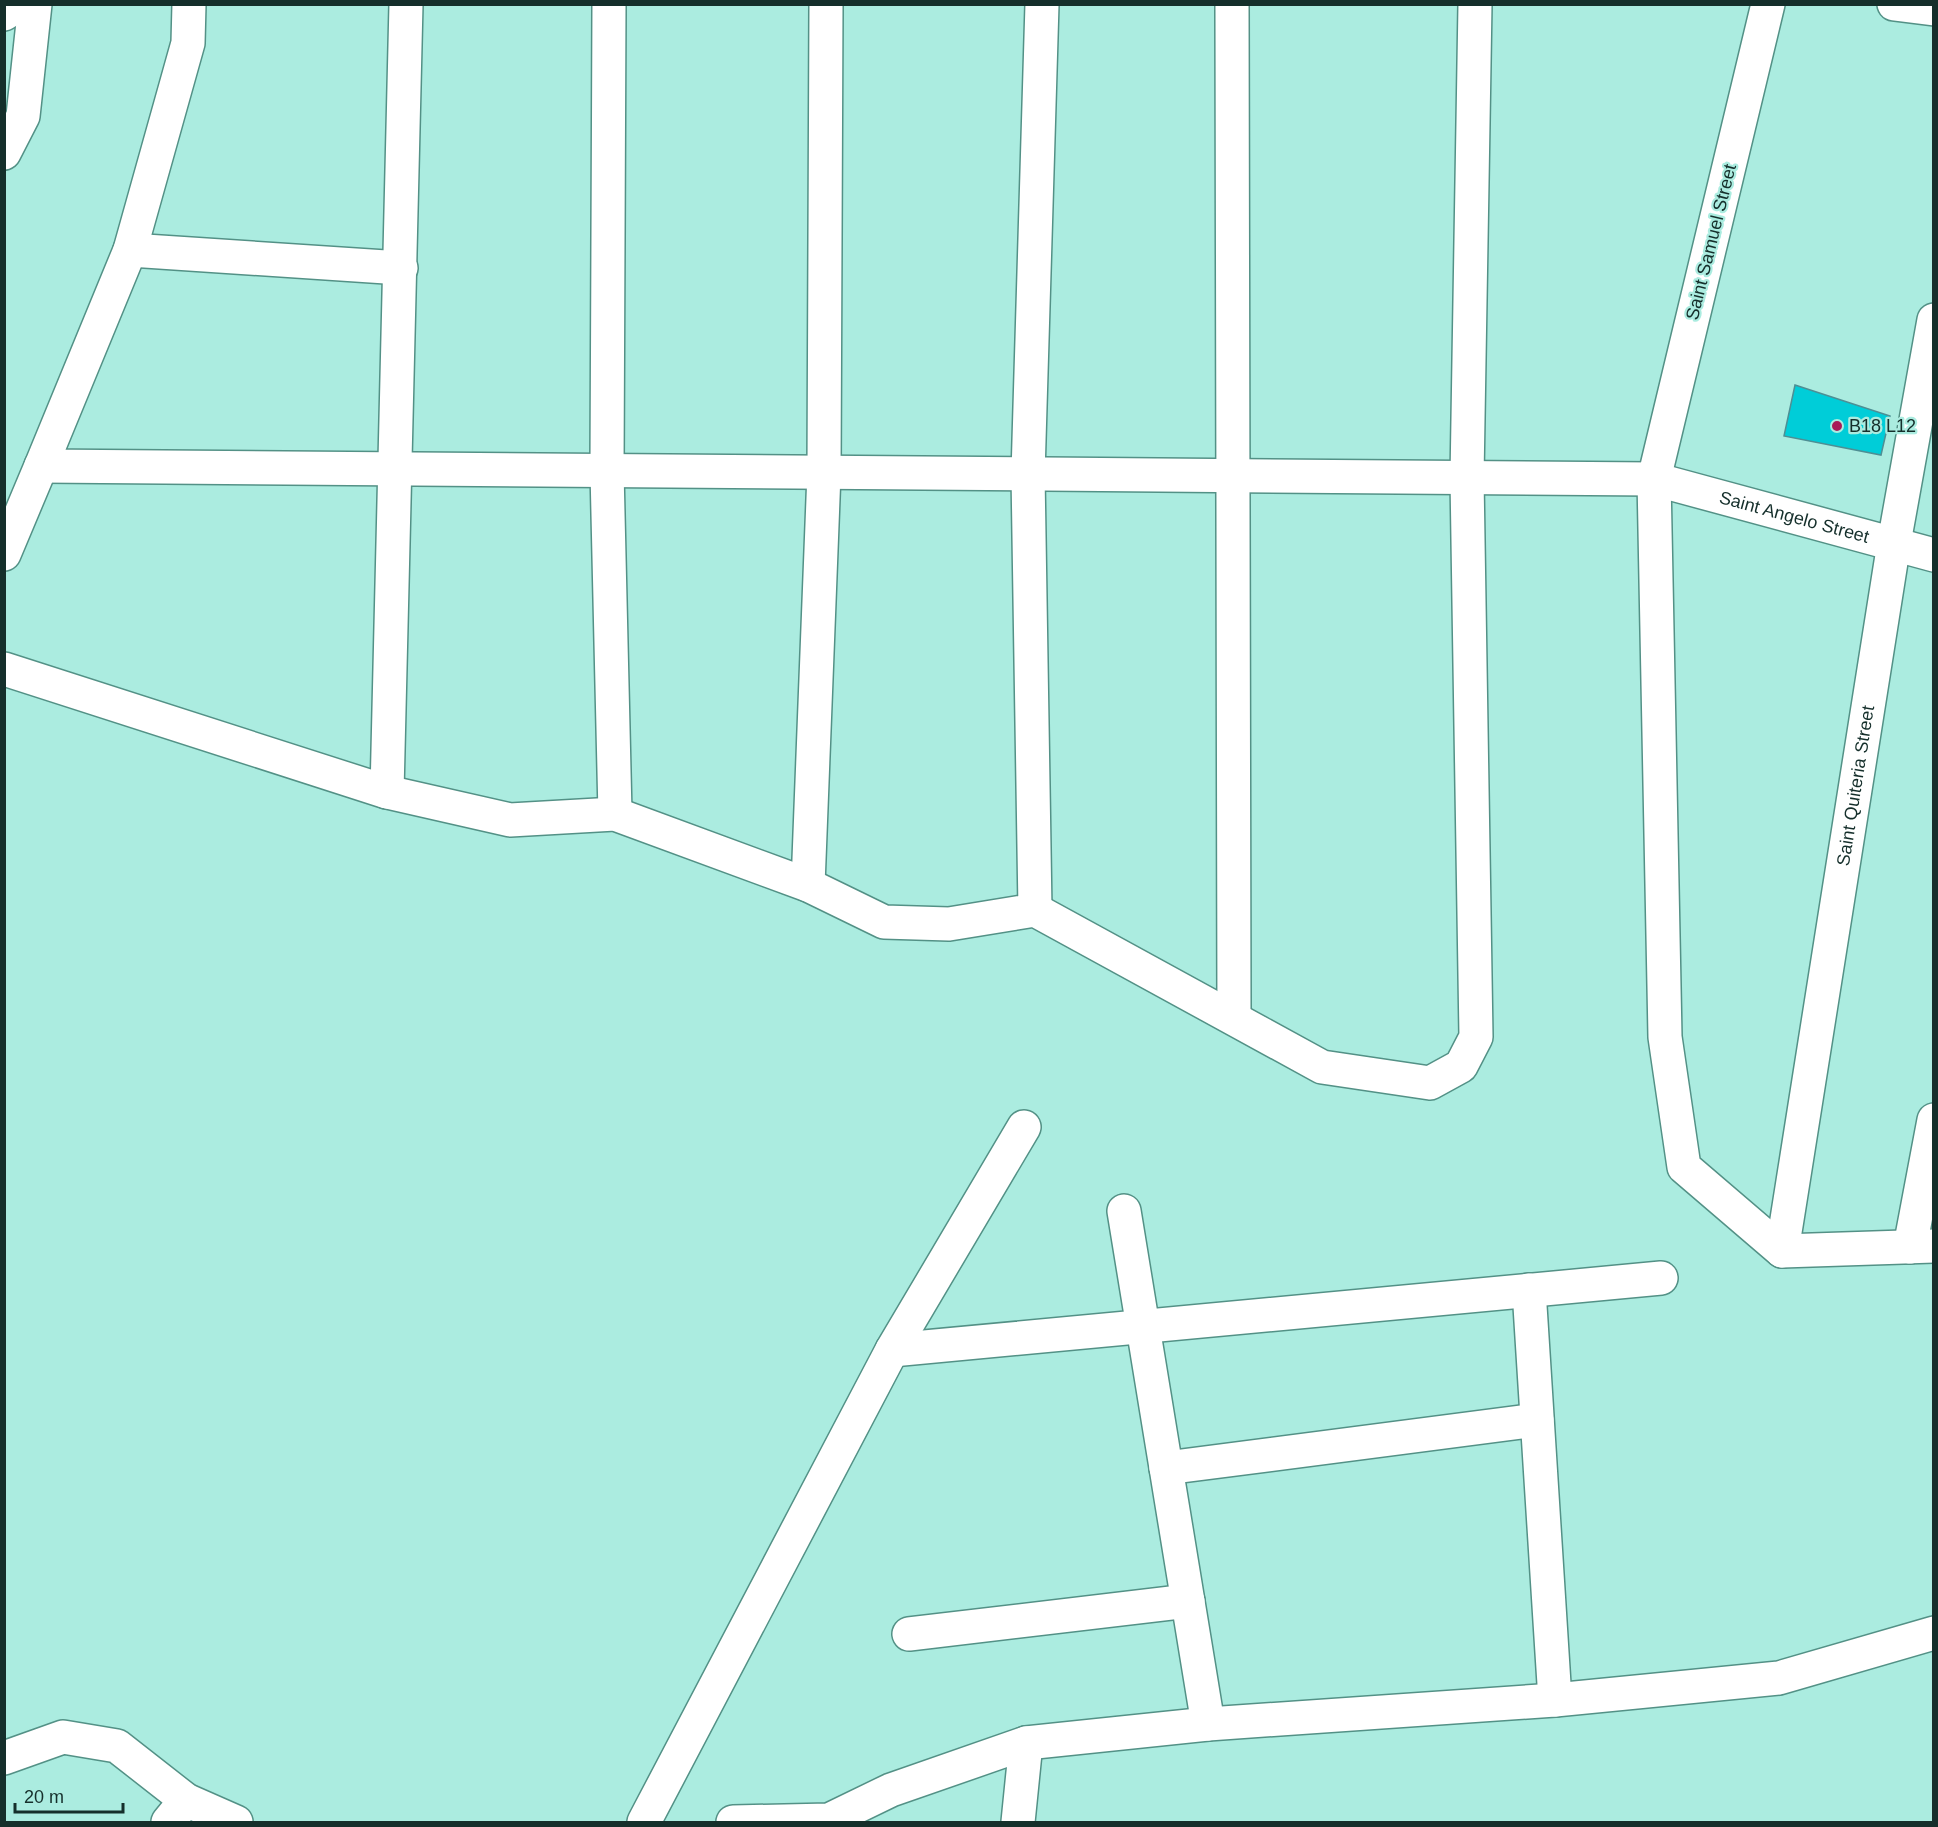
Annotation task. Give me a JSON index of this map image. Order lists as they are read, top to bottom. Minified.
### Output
{"streets":{"street":["Saint Samuel Street","Saint Angelo Street","Saint Quiteria Street"]},"crossings":[["Saint Samuel Street","Saint Angelo Street"],["Saint Samuel Street","Saint Quiteria Street"],["Saint Angelo Street","Saint Quiteria Street"]],"places":["B18 L12"],"scale_bar":"20 m"}
